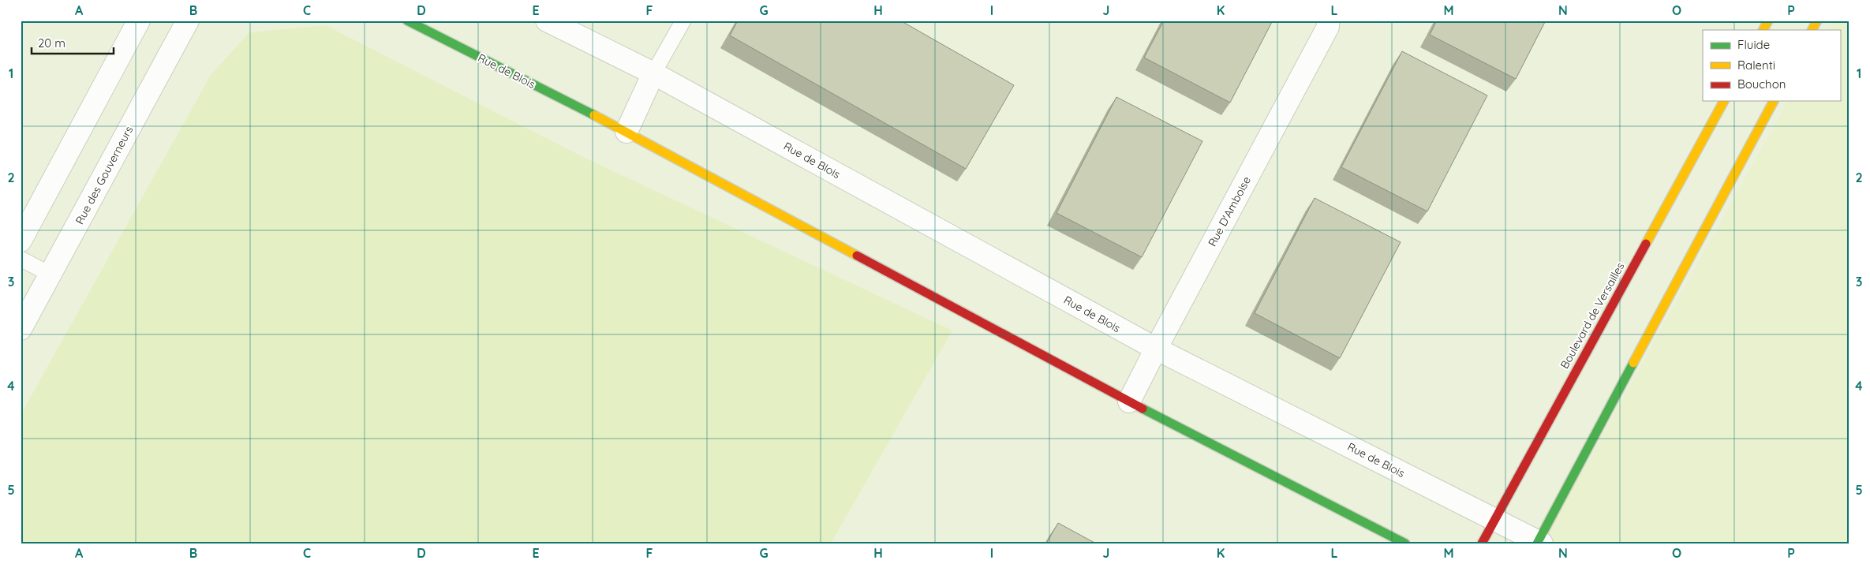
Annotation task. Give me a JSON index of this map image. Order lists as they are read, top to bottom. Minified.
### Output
{"streets":{"street":["Rue de Blois","Rue des Gouverneurs","Rue D'Amboise","Boulevard de Versailles"]},"crossings":[["Rue de Blois","Rue D'Amboise"],["Rue de Blois","Boulevard de Versailles"]],"legend":["Fluide","Ralenti","Bouchon"],"scale_bar":"20 m","grid":{"columns":["A","B","C","D","E","F","G","H","I","J","K","L","M","N","O","P"],"rows":["1","2","3","4","5"]}}
